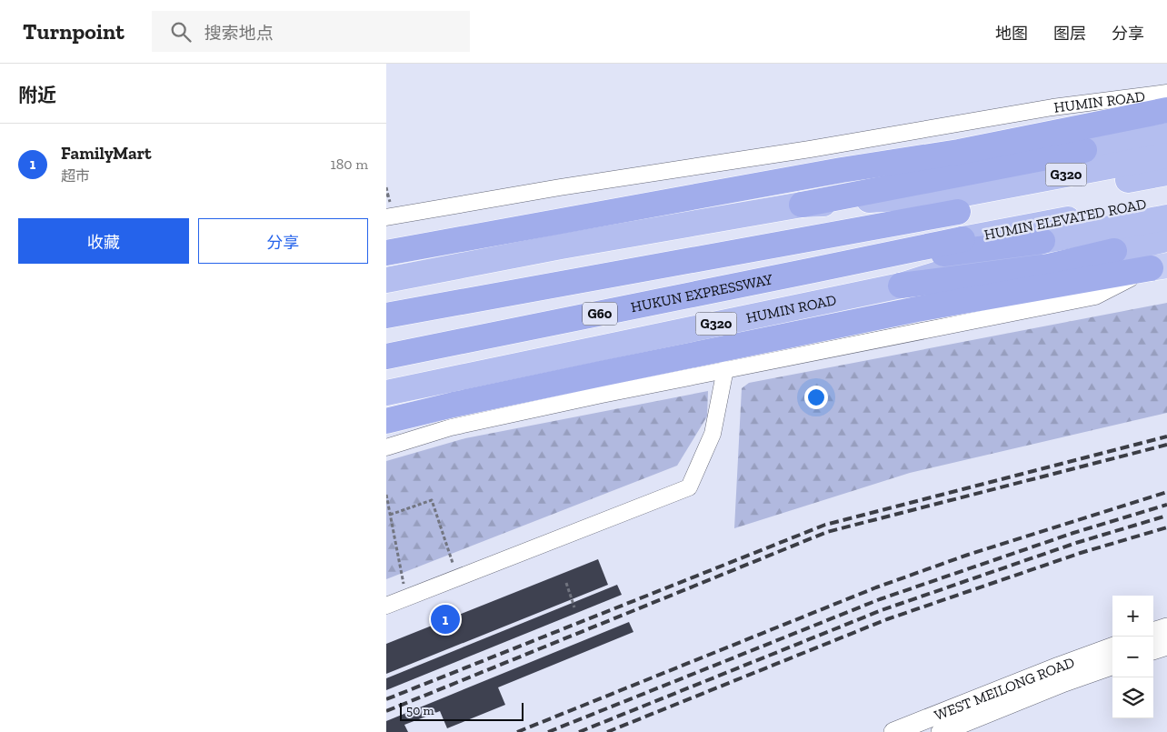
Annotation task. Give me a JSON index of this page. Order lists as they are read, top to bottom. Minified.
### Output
{"streets":{"highway":["HUMIN ROAD","G320","HUMIN ELEVATED ROAD","HUKUN EXPRESSWAY","G60"],"street":["WEST MEILONG ROAD"]},"crossings":[["G320","HUMIN ELEVATED ROAD"],["HUMIN ELEVATED ROAD","HUKUN EXPRESSWAY"]],"scale_bar":"50 m","page":{"header":"Turnpoint","search":"搜索地点","nav":["地图","图层","分享"],"heading":"附近","list":[{"mark":"1","name":"FamilyMart","note":"超市","value":"180 m"}],"buttons":["收藏","分享"],"map_buttons":["+","−"],"pins":"1","scale":"50 m"}}
